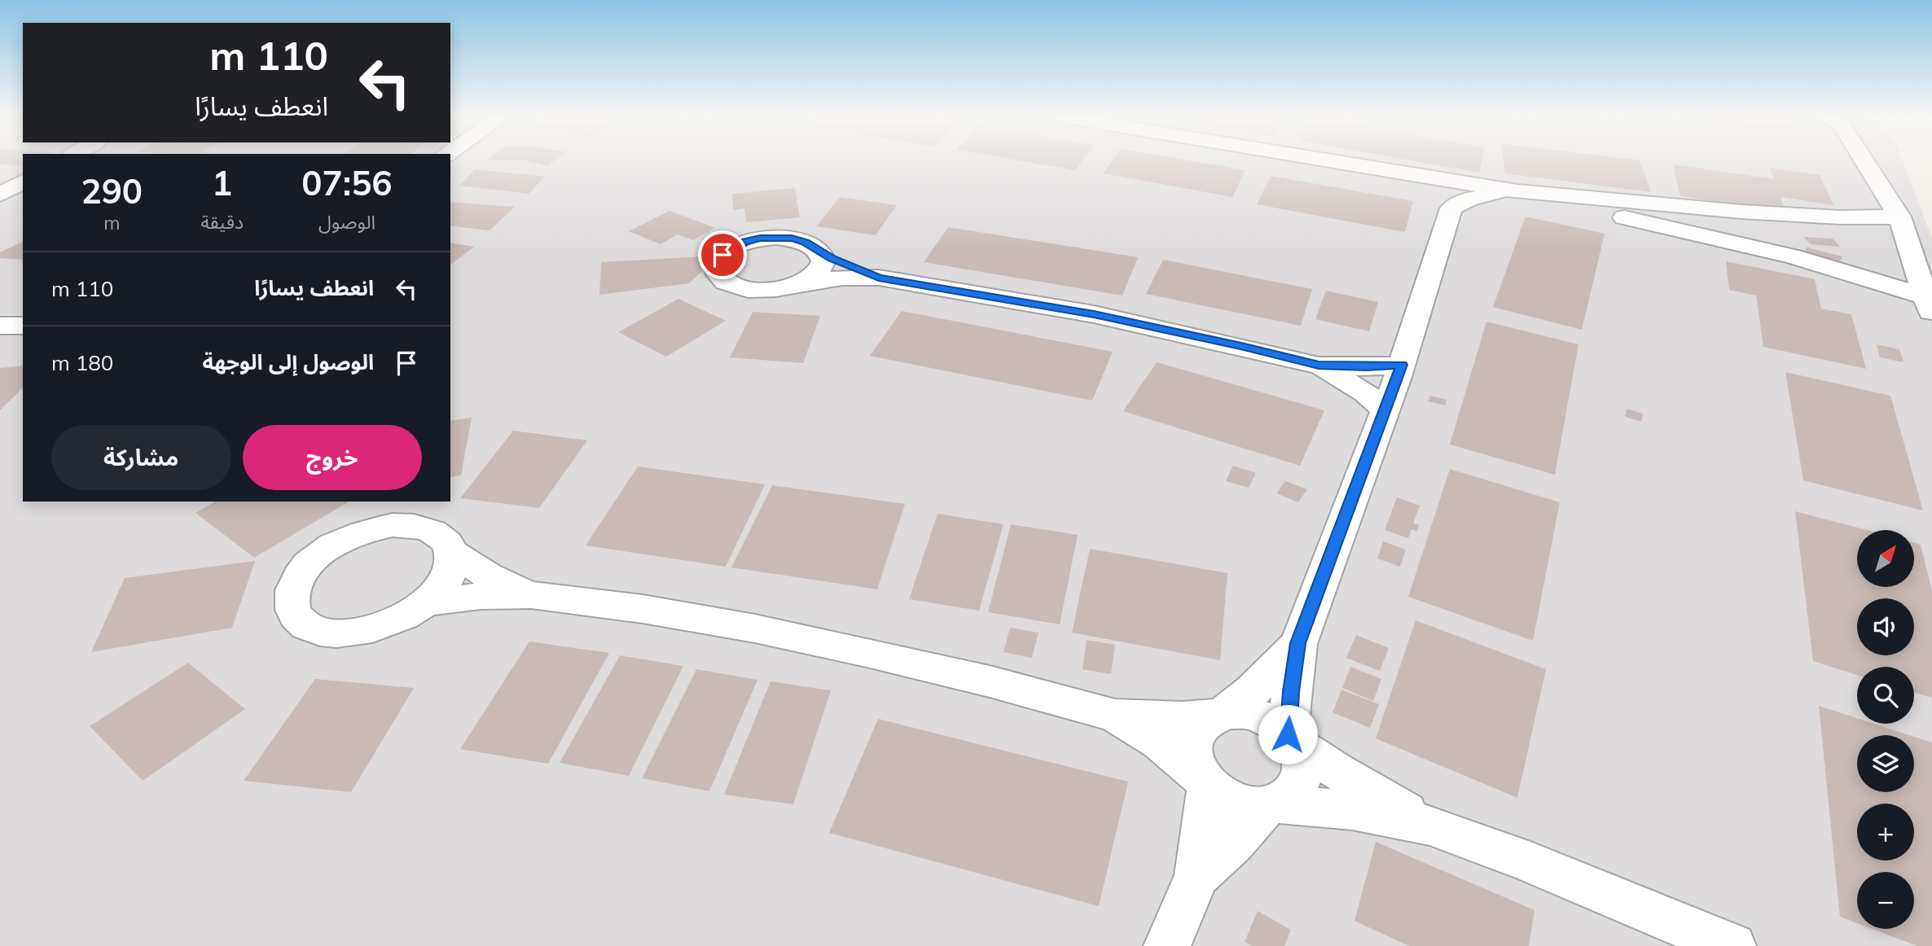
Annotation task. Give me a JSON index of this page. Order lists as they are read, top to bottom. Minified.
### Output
{"north":"top right","page":{"turn":["110 m","انعطف يسارًا"],"eta":["07:56","الوصول","1","دقيقة","290","m"],"list":[{"name":"انعطف يسارًا","value":"110 m"},{"name":"الوصول إلى الوجهة","value":"180 m"}],"buttons":["خروج","مشاركة"],"map_buttons":["+","−"]}}
